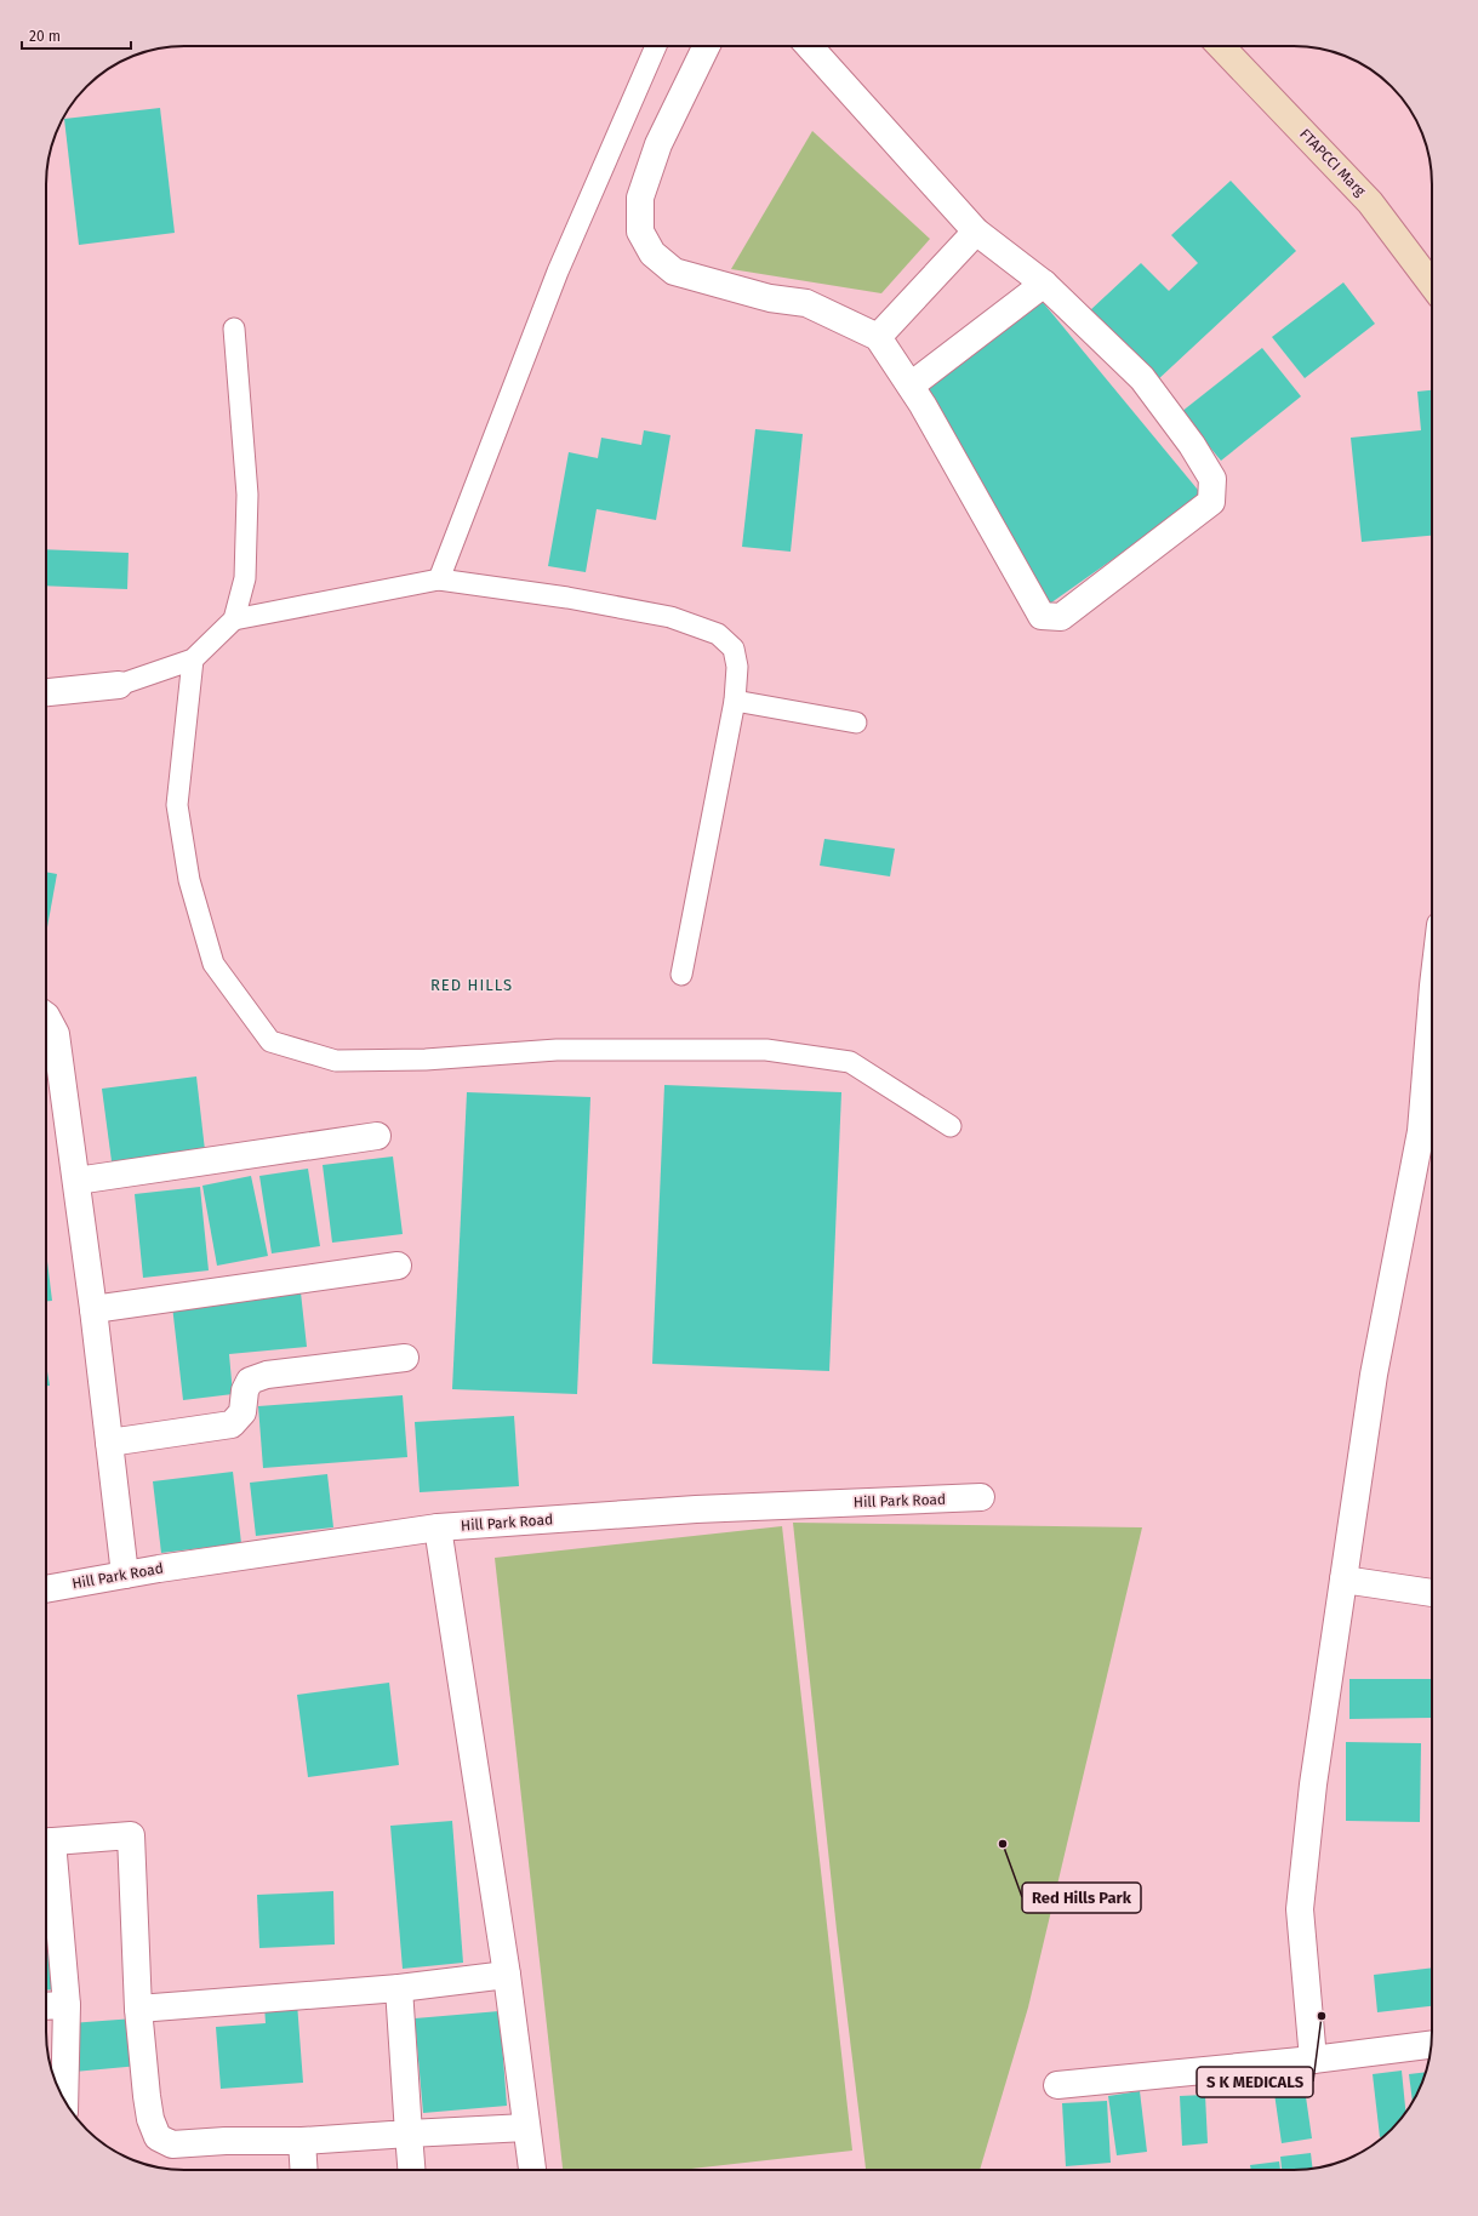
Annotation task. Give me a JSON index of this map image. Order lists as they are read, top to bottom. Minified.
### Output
{"streets":{"street":["FTAPCCI Marg","Hill Park Road"]},"districts":["RED HILLS"],"places":["Red Hills Park","S K MEDICALS"],"scale_bar":"20 m"}
